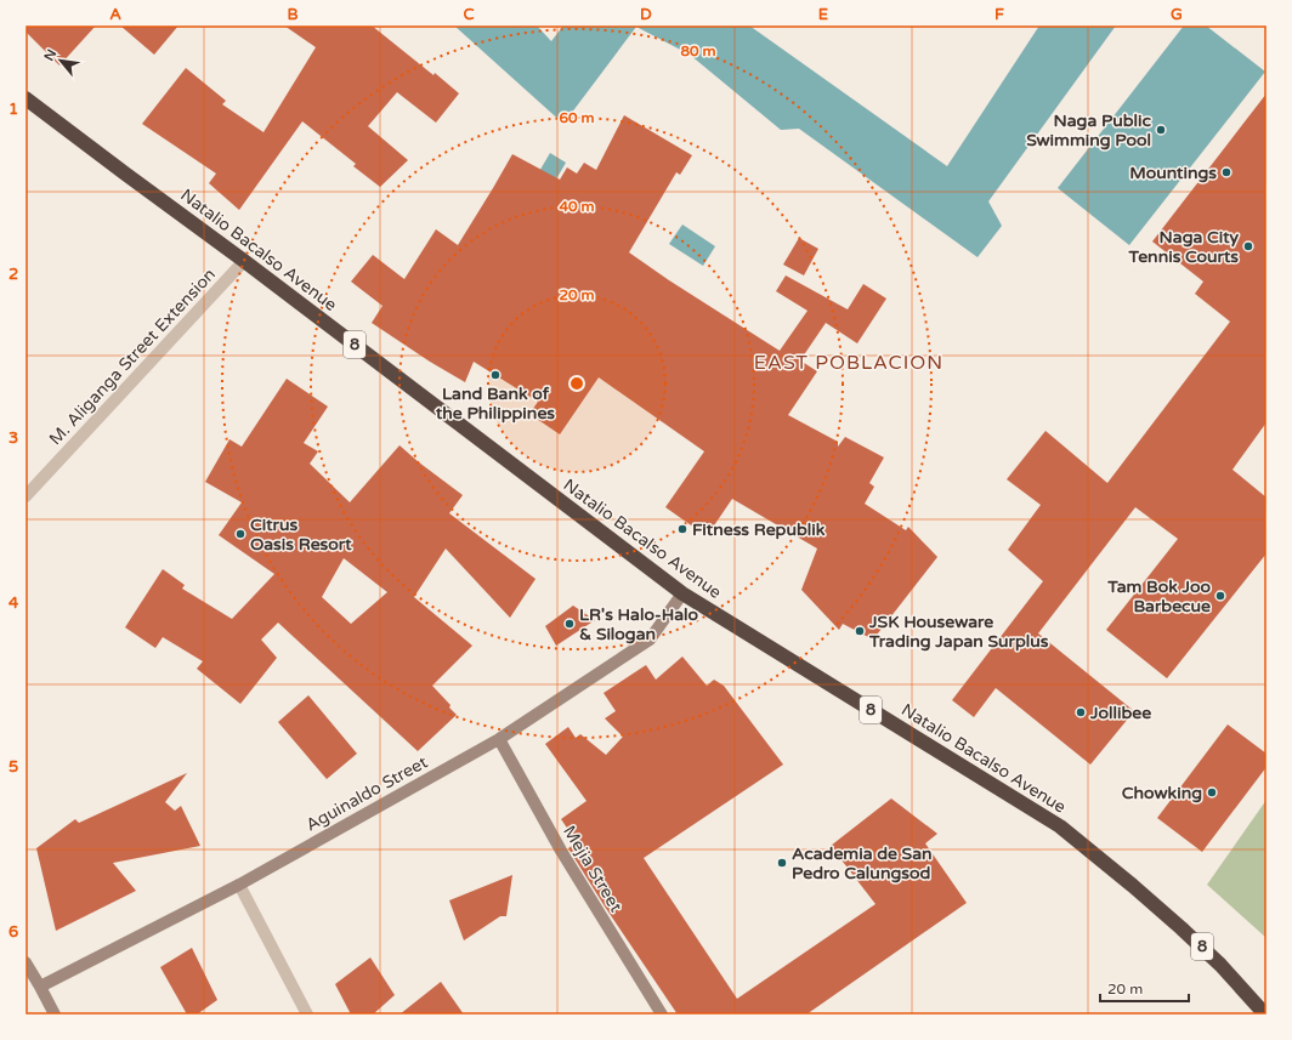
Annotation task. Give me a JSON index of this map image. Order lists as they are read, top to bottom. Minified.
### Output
{"streets":{"highway":["Natalio Bacalso Avenue","8"],"street":["M. Aliganga Street Extension","Aguinaldo Street","Mejia Street"]},"crossings":[["Natalio Bacalso Avenue","M. Aliganga Street Extension"],["Natalio Bacalso Avenue","Aguinaldo Street"],["Aguinaldo Street","Mejia Street"]],"districts":["EAST POBLACION"],"places":["Naga Public Swimming Pool","Mountings","Naga City Tennis Courts","Land Bank of the Philippines","Fitness Republik","Citrus Oasis Resort","Tam Bok Joo Barbecue","LR's Halo-Halo & Silogan","JSK Houseware Trading Japan Surplus","Jollibee","Chowking","Academia de San Pedro Calungsod"],"scale_bar":"20 m","north":"top left","grid":{"columns":["A","B","C","D","E","F","G"],"rows":["1","2","3","4","5","6"]},"rings":["80 m","60 m","40 m","20 m"]}
